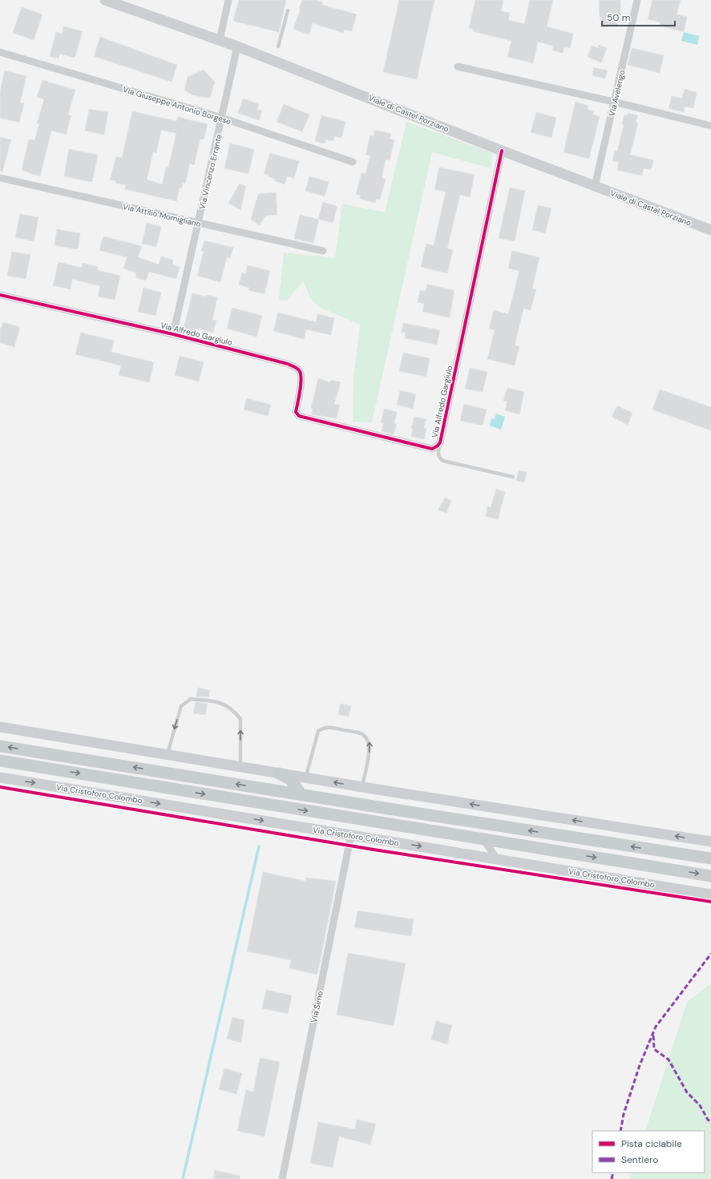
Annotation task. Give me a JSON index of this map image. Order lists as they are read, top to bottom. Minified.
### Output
{"streets":{"main road":["Via Cristoforo Colombo"],"street":["Via Avelengo","Via Giuseppe Antonio Borgese","Viale di Castel Porziano","Via Vincenzo Errante","Via Attilio Momigliano","Via Alfredo Gargiulo","Via Simo"]},"crossings":[["Via Avelengo","Viale di Castel Porziano"],["Via Giuseppe Antonio Borgese","Via Vincenzo Errante"],["Viale di Castel Porziano","Via Vincenzo Errante"],["Viale di Castel Porziano","Via Alfredo Gargiulo"],["Via Vincenzo Errante","Via Attilio Momigliano"],["Via Vincenzo Errante","Via Alfredo Gargiulo"],["Via Cristoforo Colombo","Via Simo"]],"legend":["Pista ciclabile","Sentiero"],"scale_bar":"50 m"}
